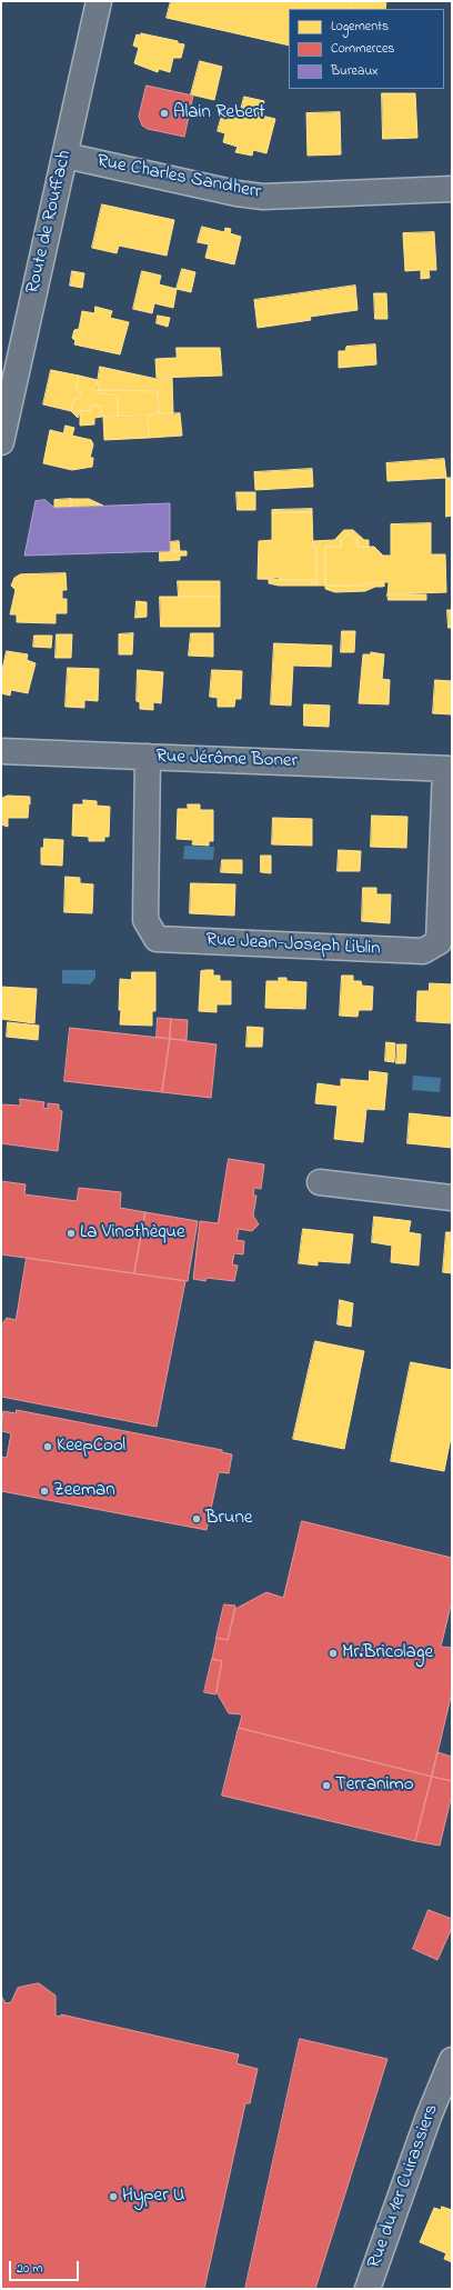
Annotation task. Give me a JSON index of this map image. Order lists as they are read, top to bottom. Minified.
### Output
{"streets":{"street":["Rue Charles Sandherr","Route de Rouffach","Rue Jérôme Boner","Rue Jean-Joseph Liblin","Rue du 1er Cuirassiers"]},"crossings":[["Rue Charles Sandherr","Route de Rouffach"],["Rue Jérôme Boner","Rue Jean-Joseph Liblin"]],"places":["Alain Rebert","La Vinothèque","KeepCool","Zeeman","Brune","Mr.Bricolage","Terranimo","Hyper U"],"legend":["Logements","Commerces","Bureaux"],"scale_bar":"20 m"}
